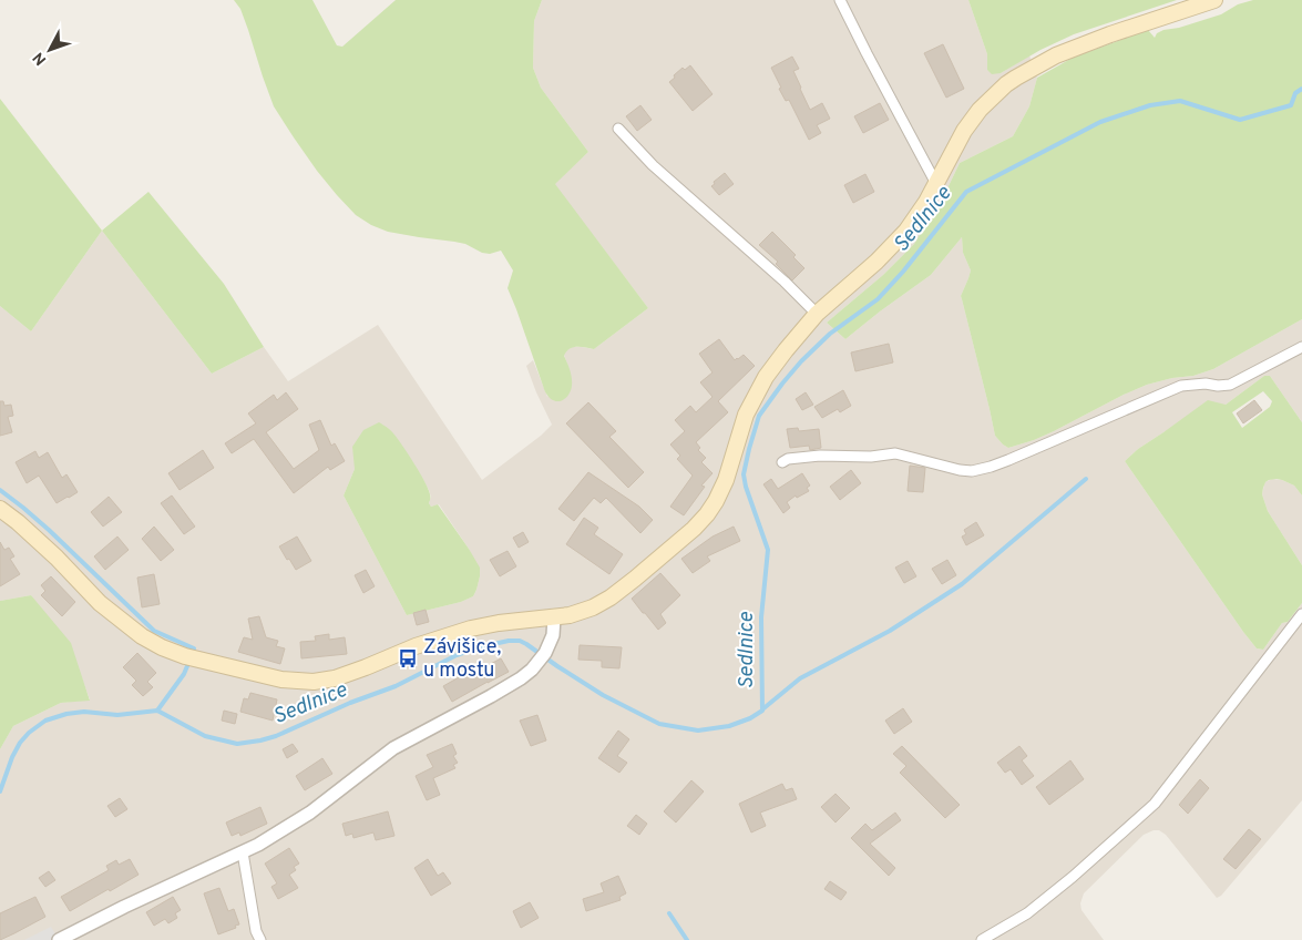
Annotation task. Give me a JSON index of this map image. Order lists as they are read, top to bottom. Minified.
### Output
{"water":["Sedlnice"],"places":{"bus stop":["Závišice, u mostu"]},"north":"bottom left"}
